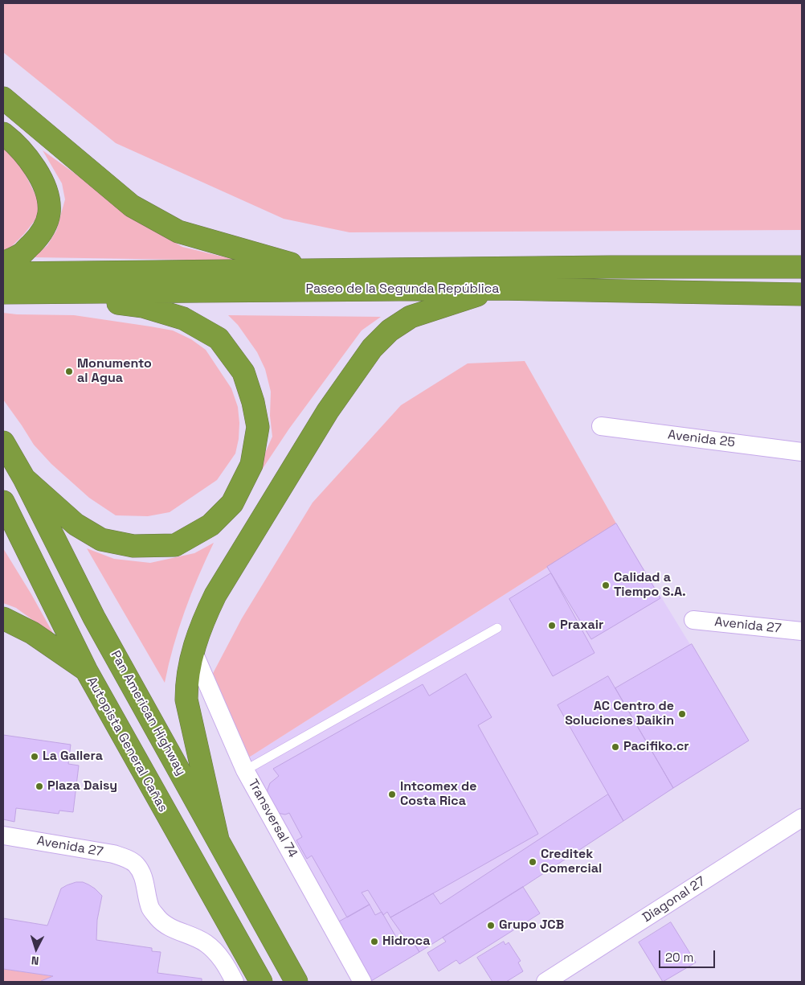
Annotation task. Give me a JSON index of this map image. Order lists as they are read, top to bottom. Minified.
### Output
{"streets":{"highway":["Paseo de la Segunda República","Pan American Highway","Autopista General Cañas"],"street":["Avenida 25","Avenida 27","Transversal 74","Diagonal 27"]},"places":["Monumento al Agua","Calidad a Tiempo S.A.","Praxair","AC Centro de Soluciones Daikin","Pacifiko.cr","La Gallera","Plaza Daisy","Intcomex de Costa Rica","Creditek Comercial","Grupo JCB","Hidroca"],"scale_bar":"20 m","north":"bottom"}
